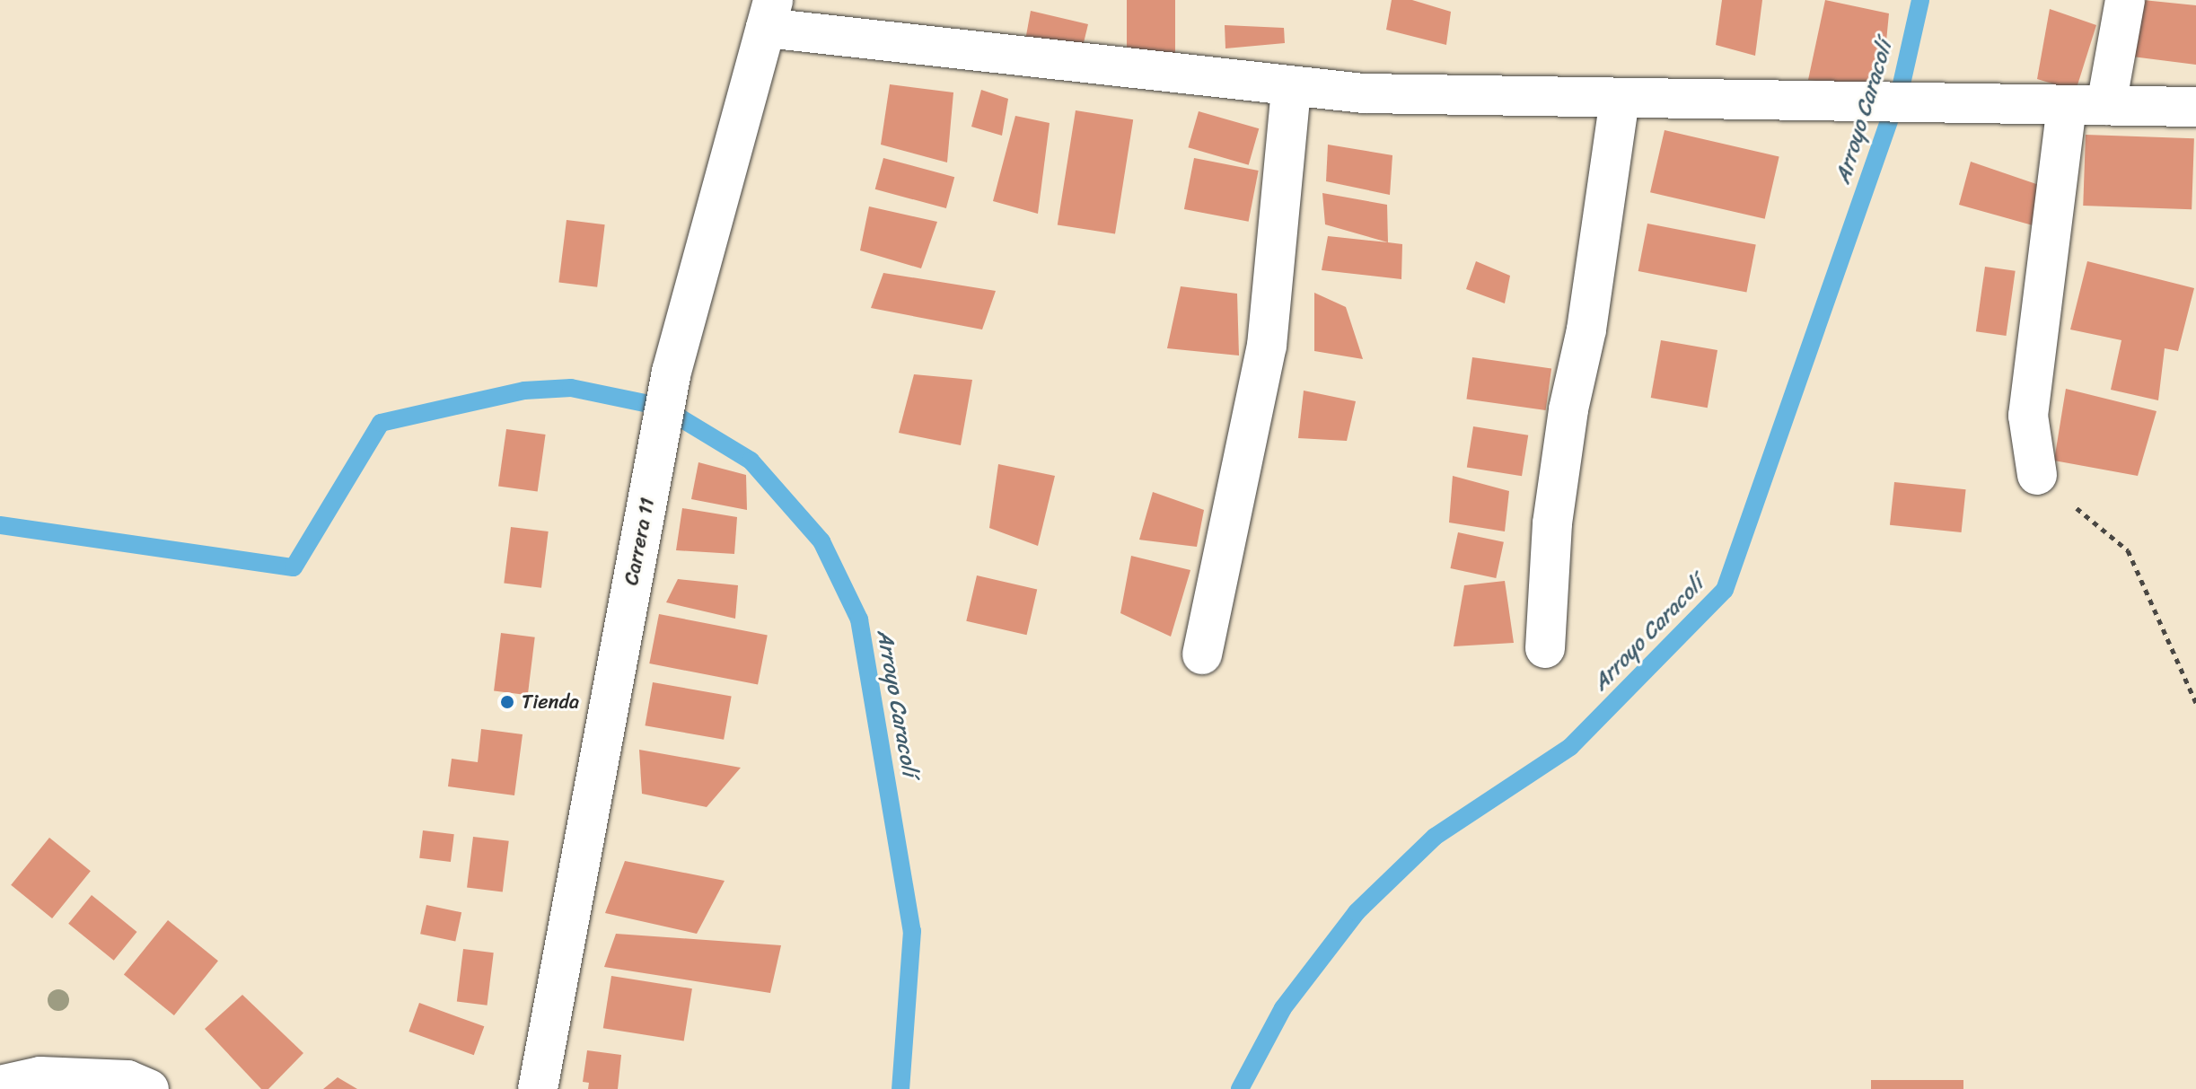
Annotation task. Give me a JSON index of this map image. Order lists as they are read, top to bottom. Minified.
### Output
{"streets":{"street":["Carrera 11"]},"water":["Arroyo Caracolí"],"places":["Tienda"]}
